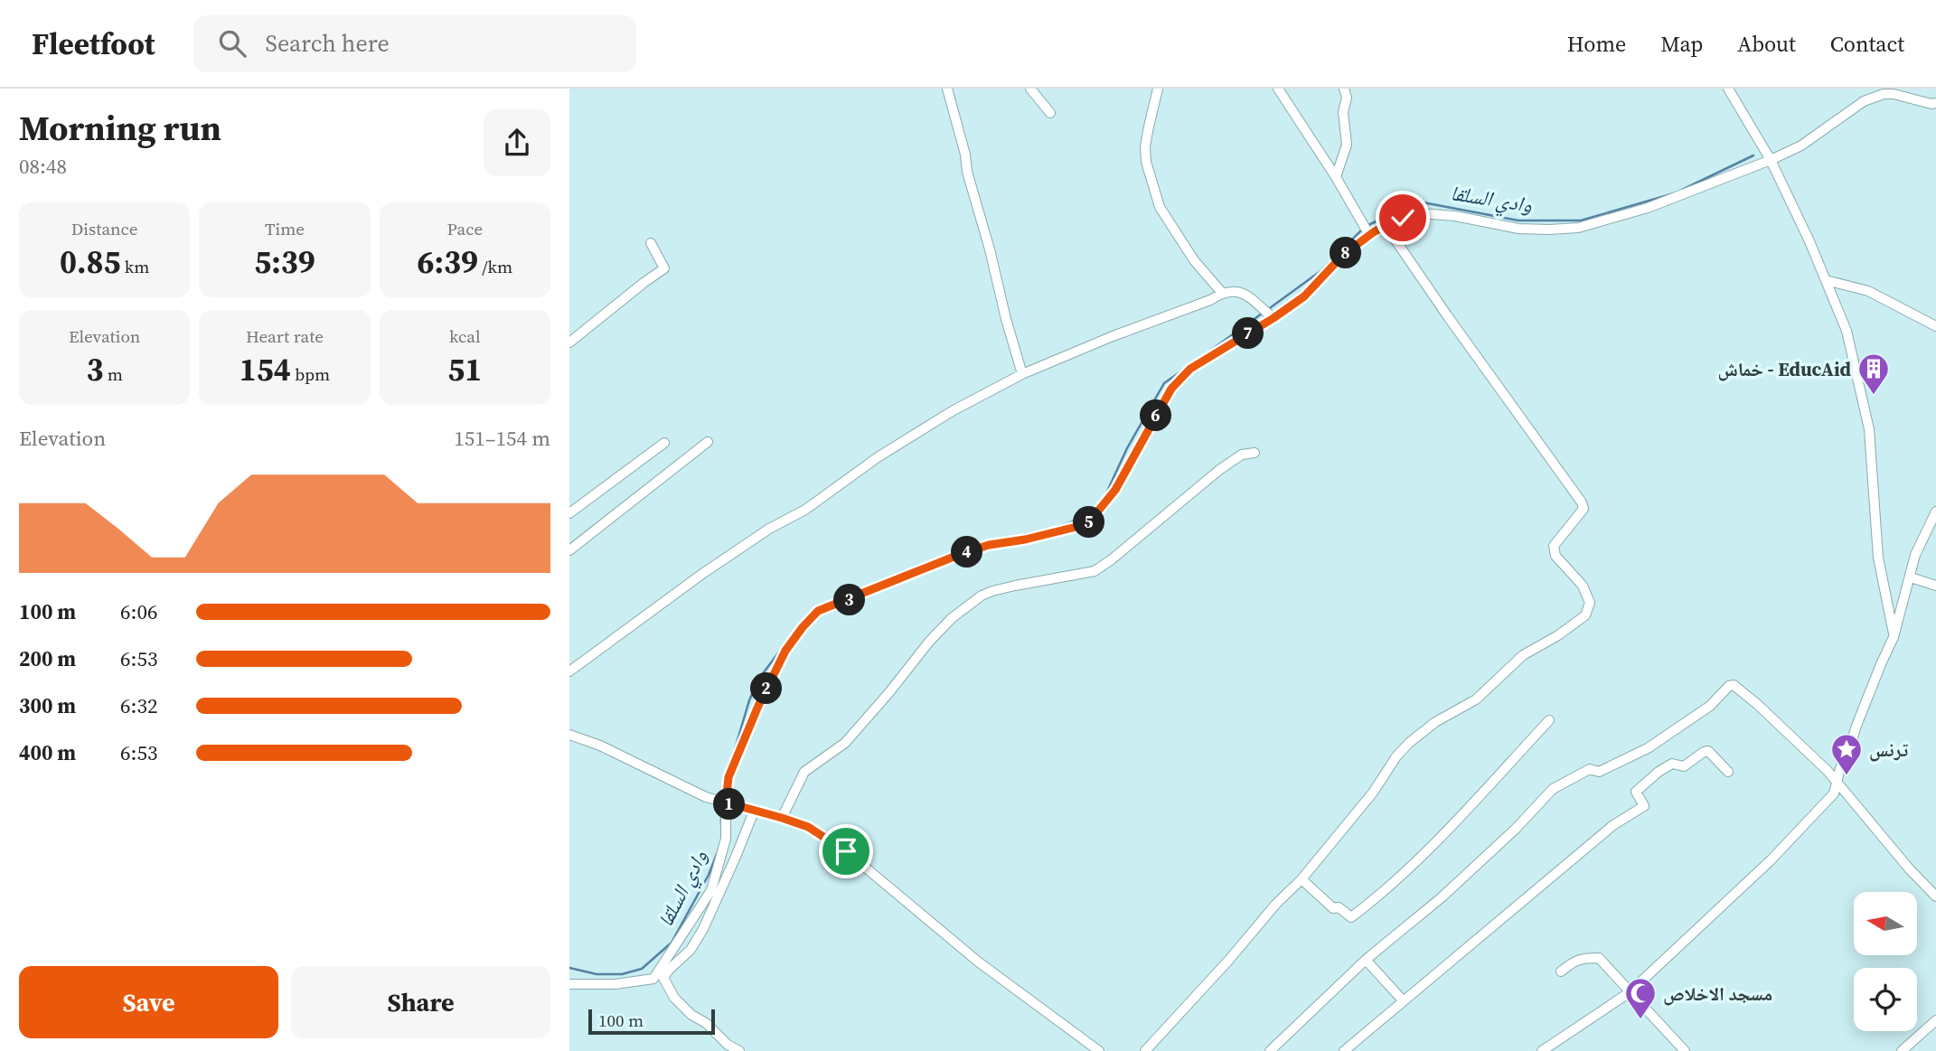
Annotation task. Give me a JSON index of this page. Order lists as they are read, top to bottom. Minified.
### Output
{"water":["وادي السلقا"],"places":{"building":["خماش - EducAid"],"place":["ترنس"],"mosque":["مسجد الاخلاص"]},"scale_bar":"100 m","north":"left","page":{"header":"Fleetfoot","search":"Search here","nav":["Home","Map","About","Contact"],"heading":["Morning run","08:48"],"stats":[["Distance","0.85 km"],["Time","5:39"],["Pace","6:39 /km"],["Elevation","3 m"],["Heart rate","154 bpm"],["kcal","51"]],"pins":["8","7","6","5","4","3","2","1"],"chart":["Elevation","151–154 m"],"list":[{"name":"100 m","note":"6:06"},{"name":"200 m","note":"6:53"},{"name":"300 m","note":"6:32"},{"name":"400 m","note":"6:53"}],"buttons":["Save","Share"],"scale":"100 m"}}
